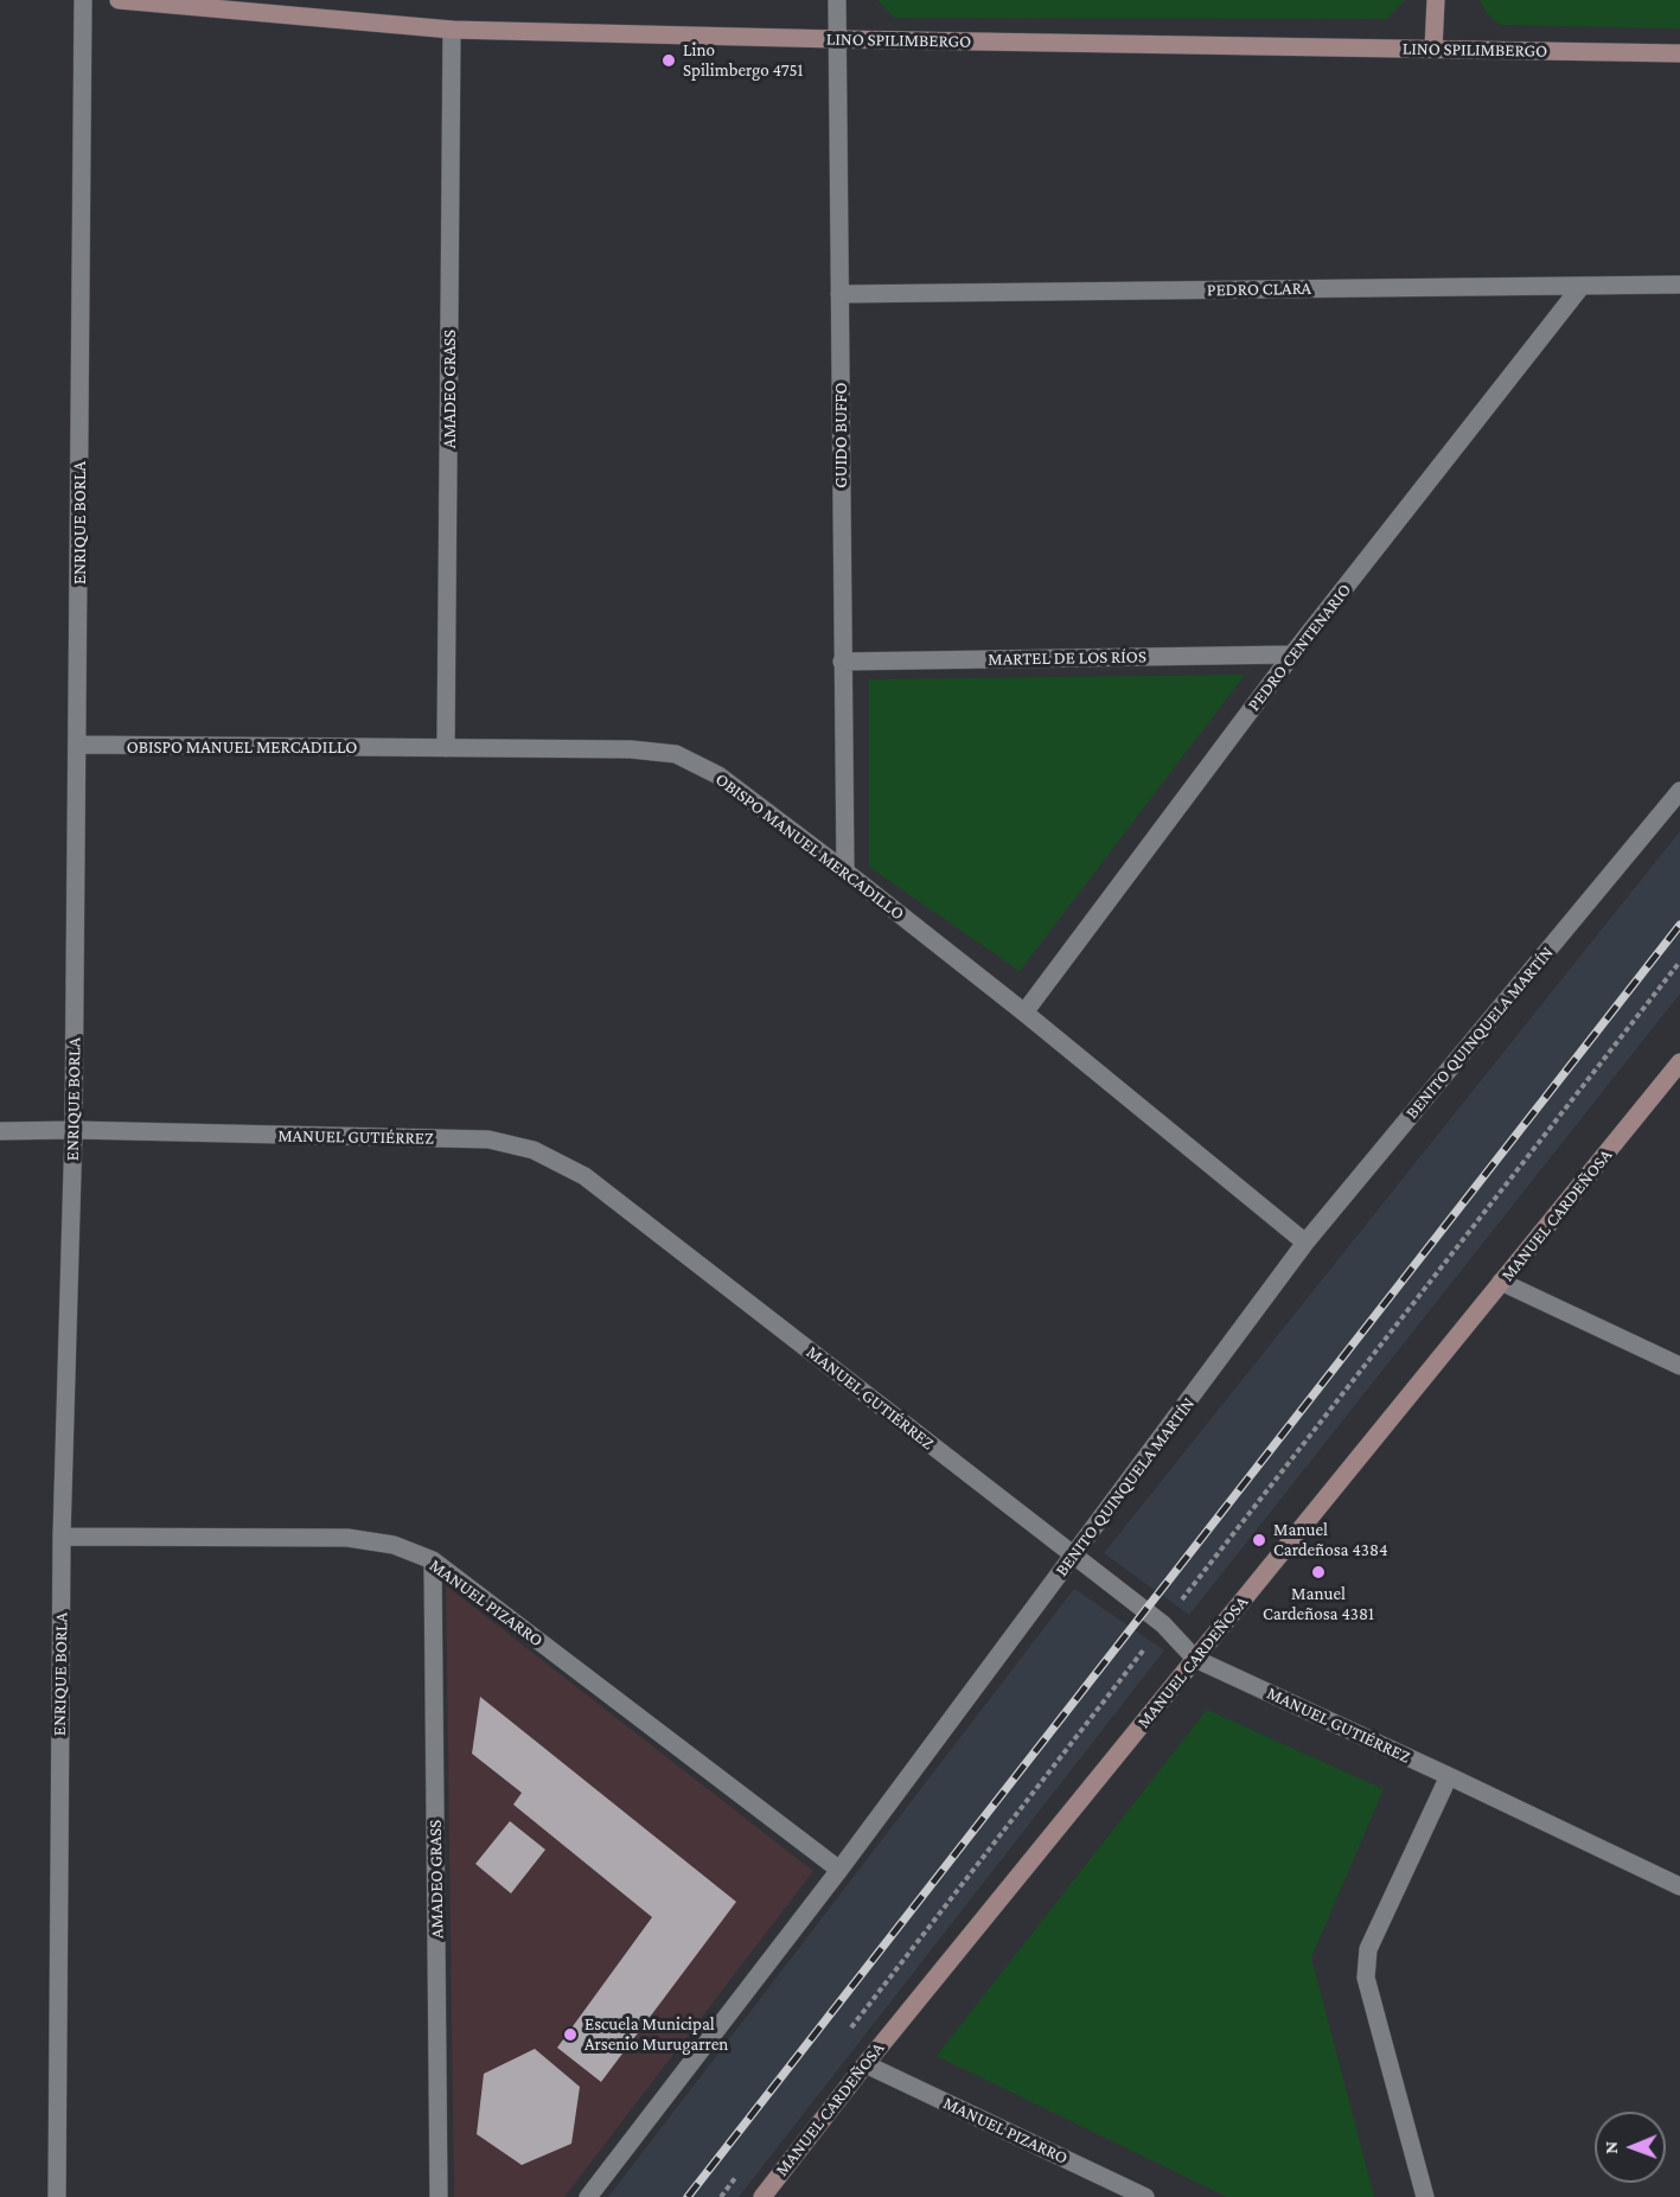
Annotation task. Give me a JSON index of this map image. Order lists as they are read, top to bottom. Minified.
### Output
{"streets":{"main road":["LINO SPILIMBERGO","MANUEL CARDEÑOSA"],"street":["PEDRO CLARA","AMADEO GRASS","GUIDO BUFFO","ENRIQUE BORLA","PEDRO CENTENARIO","MARTEL DE LOS RÍOS","OBISPO MANUEL MERCADILLO","BENITO QUINQUELA MARTÍN","MANUEL GUTIÉRREZ","MANUEL PIZARRO"]},"crossings":[["LINO SPILIMBERGO","AMADEO GRASS"],["LINO SPILIMBERGO","GUIDO BUFFO"],["PEDRO CLARA","GUIDO BUFFO"],["PEDRO CLARA","PEDRO CENTENARIO"],["AMADEO GRASS","OBISPO MANUEL MERCADILLO"],["AMADEO GRASS","MANUEL PIZARRO"],["GUIDO BUFFO","MARTEL DE LOS RÍOS"],["GUIDO BUFFO","OBISPO MANUEL MERCADILLO"],["ENRIQUE BORLA","OBISPO MANUEL MERCADILLO"],["ENRIQUE BORLA","MANUEL GUTIÉRREZ"],["ENRIQUE BORLA","MANUEL PIZARRO"],["PEDRO CENTENARIO","MARTEL DE LOS RÍOS"],["PEDRO CENTENARIO","OBISPO MANUEL MERCADILLO"],["OBISPO MANUEL MERCADILLO","BENITO QUINQUELA MARTÍN"],["BENITO QUINQUELA MARTÍN","MANUEL GUTIÉRREZ"],["BENITO QUINQUELA MARTÍN","MANUEL PIZARRO"],["MANUEL GUTIÉRREZ","MANUEL CARDEÑOSA"],["MANUEL CARDEÑOSA","MANUEL PIZARRO"]],"places":["Lino Spilimbergo 4751","Manuel Cardeñosa 4384","Manuel Cardeñosa 4381","Escuela Municipal Arsenio Murugarren"],"north":"left"}
